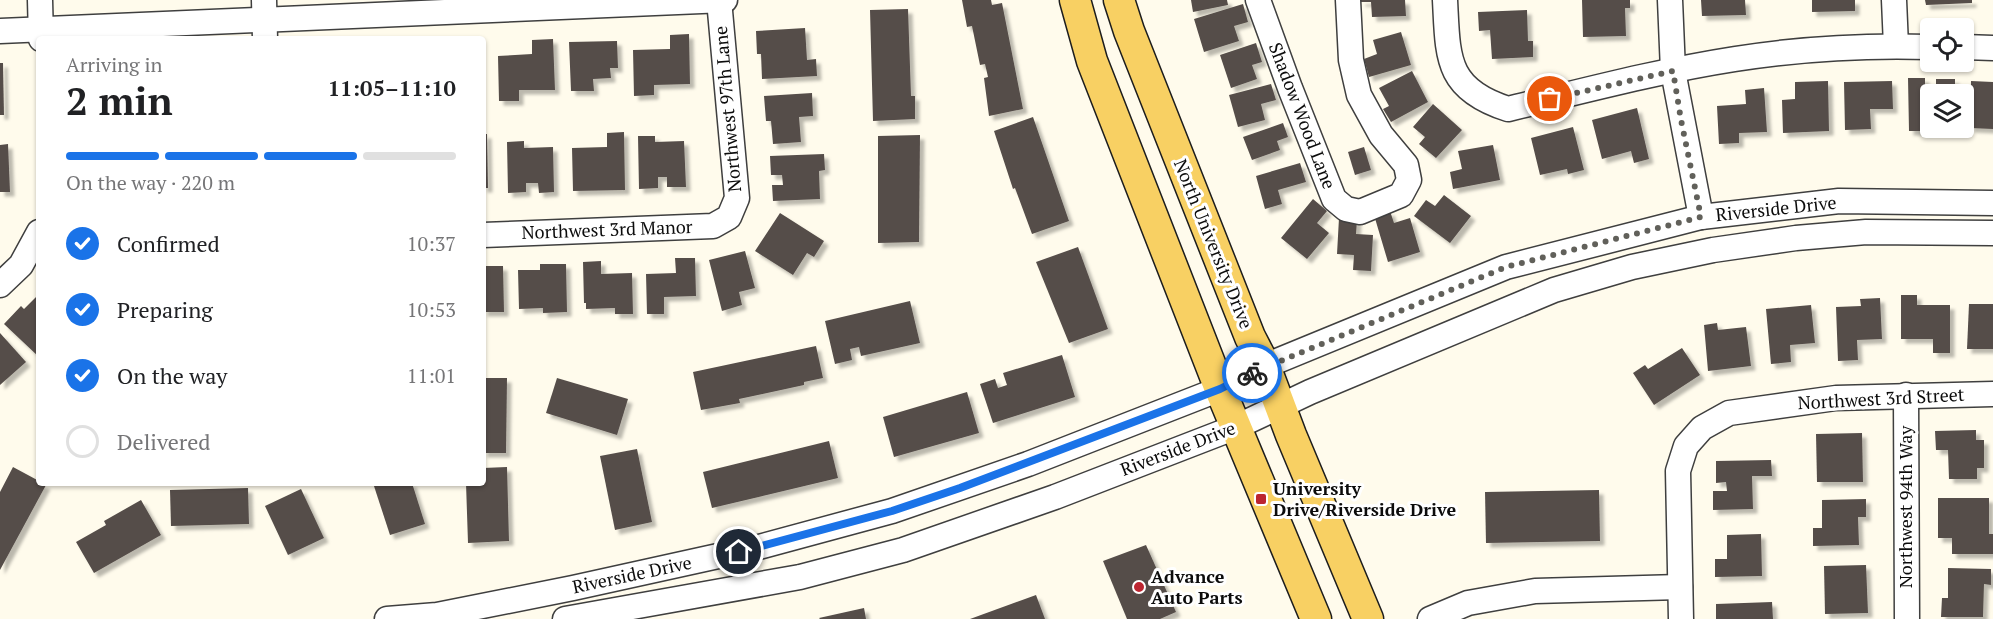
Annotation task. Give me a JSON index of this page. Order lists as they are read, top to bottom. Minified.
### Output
{"streets":{"main road":["North University Drive"],"street":["Northwest 97th Lane","Shadow Wood Lane","Riverside Drive","Northwest 3rd Manor","Northwest 3rd Street","Northwest 94th Way"]},"crossings":[["Northwest 97th Lane","Northwest 3rd Manor"],["Riverside Drive","North University Drive"],["Northwest 3rd Street","Northwest 94th Way"]],"places":{"transit":["University Drive/Riverside Drive"],"other":["Advance Auto Parts"]},"page":{"heading":["2 min","Arriving in","11:05–11:10"],"bar":"On the way · 220 m","list":[["Confirmed","10:37"],["Preparing","10:53"],["On the way","11:01"],"Delivered"]}}
